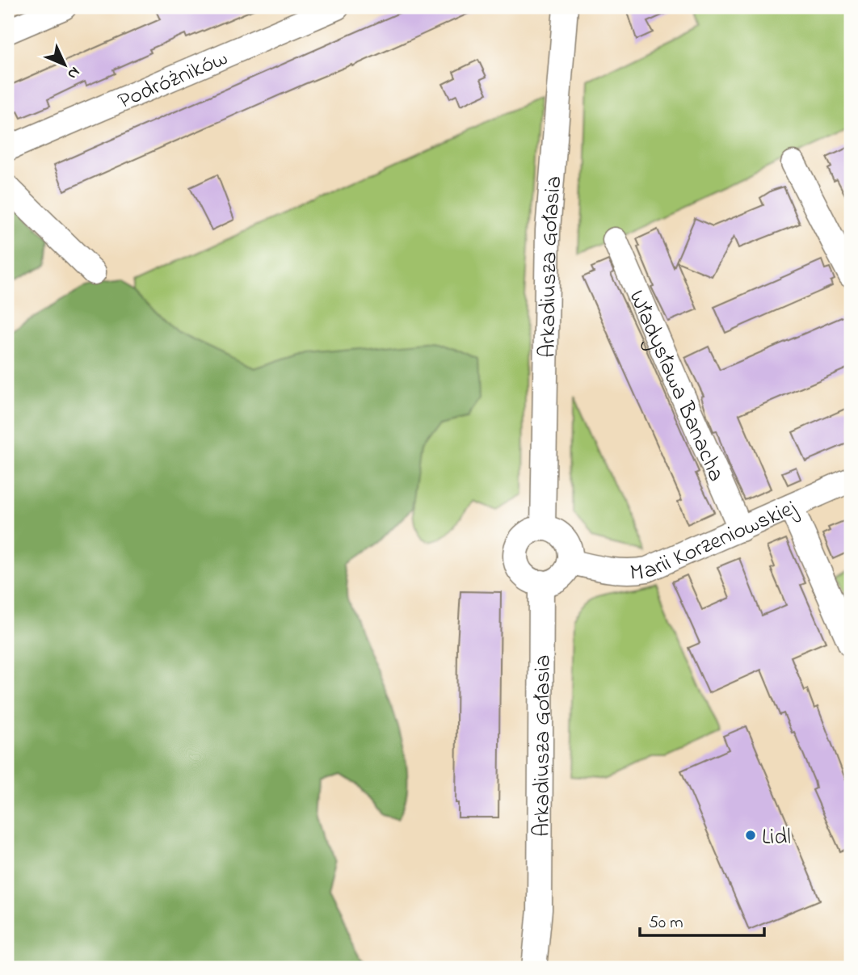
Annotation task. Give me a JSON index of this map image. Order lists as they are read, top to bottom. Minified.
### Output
{"streets":{"street":["Podróżników","Arkadiusza Gołasia","Władysława Banacha","Marii Korzeniowskiej"]},"crossings":[["Arkadiusza Gołasia","Marii Korzeniowskiej"],["Władysława Banacha","Marii Korzeniowskiej"]],"places":["Lidl"],"scale_bar":"50 m","north":"bottom right"}
